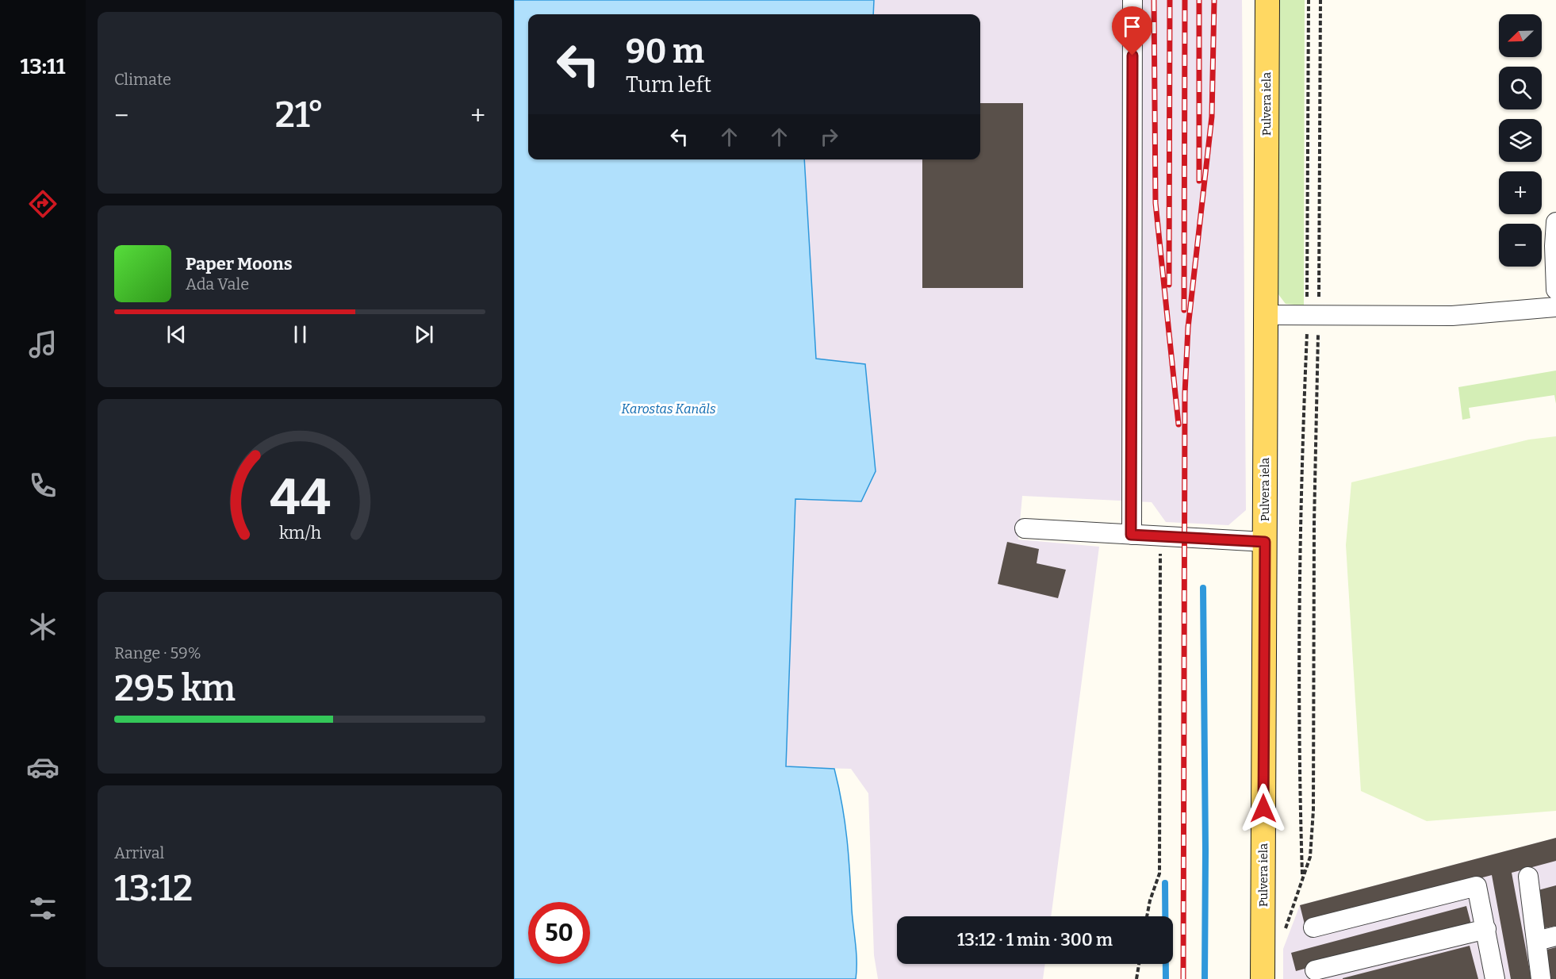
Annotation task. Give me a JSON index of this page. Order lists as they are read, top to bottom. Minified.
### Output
{"streets":{"main road":["Pulvera iela"]},"water":["Karostas Kanāls"],"north":"bottom left","page":{"tabs":"13:11","tile":["Climate",["Range · 59%","295 km"],["Arrival","13:12"]],"map_buttons":["+","−"],"turn":["90 m","Turn left"],"heat":["−","21°","+"],"song":["Paper Moons","Ada Vale"],"limit":"50","trip":"13:12 · 1 min · 300 m","gauge":["44","km/h"]}}
